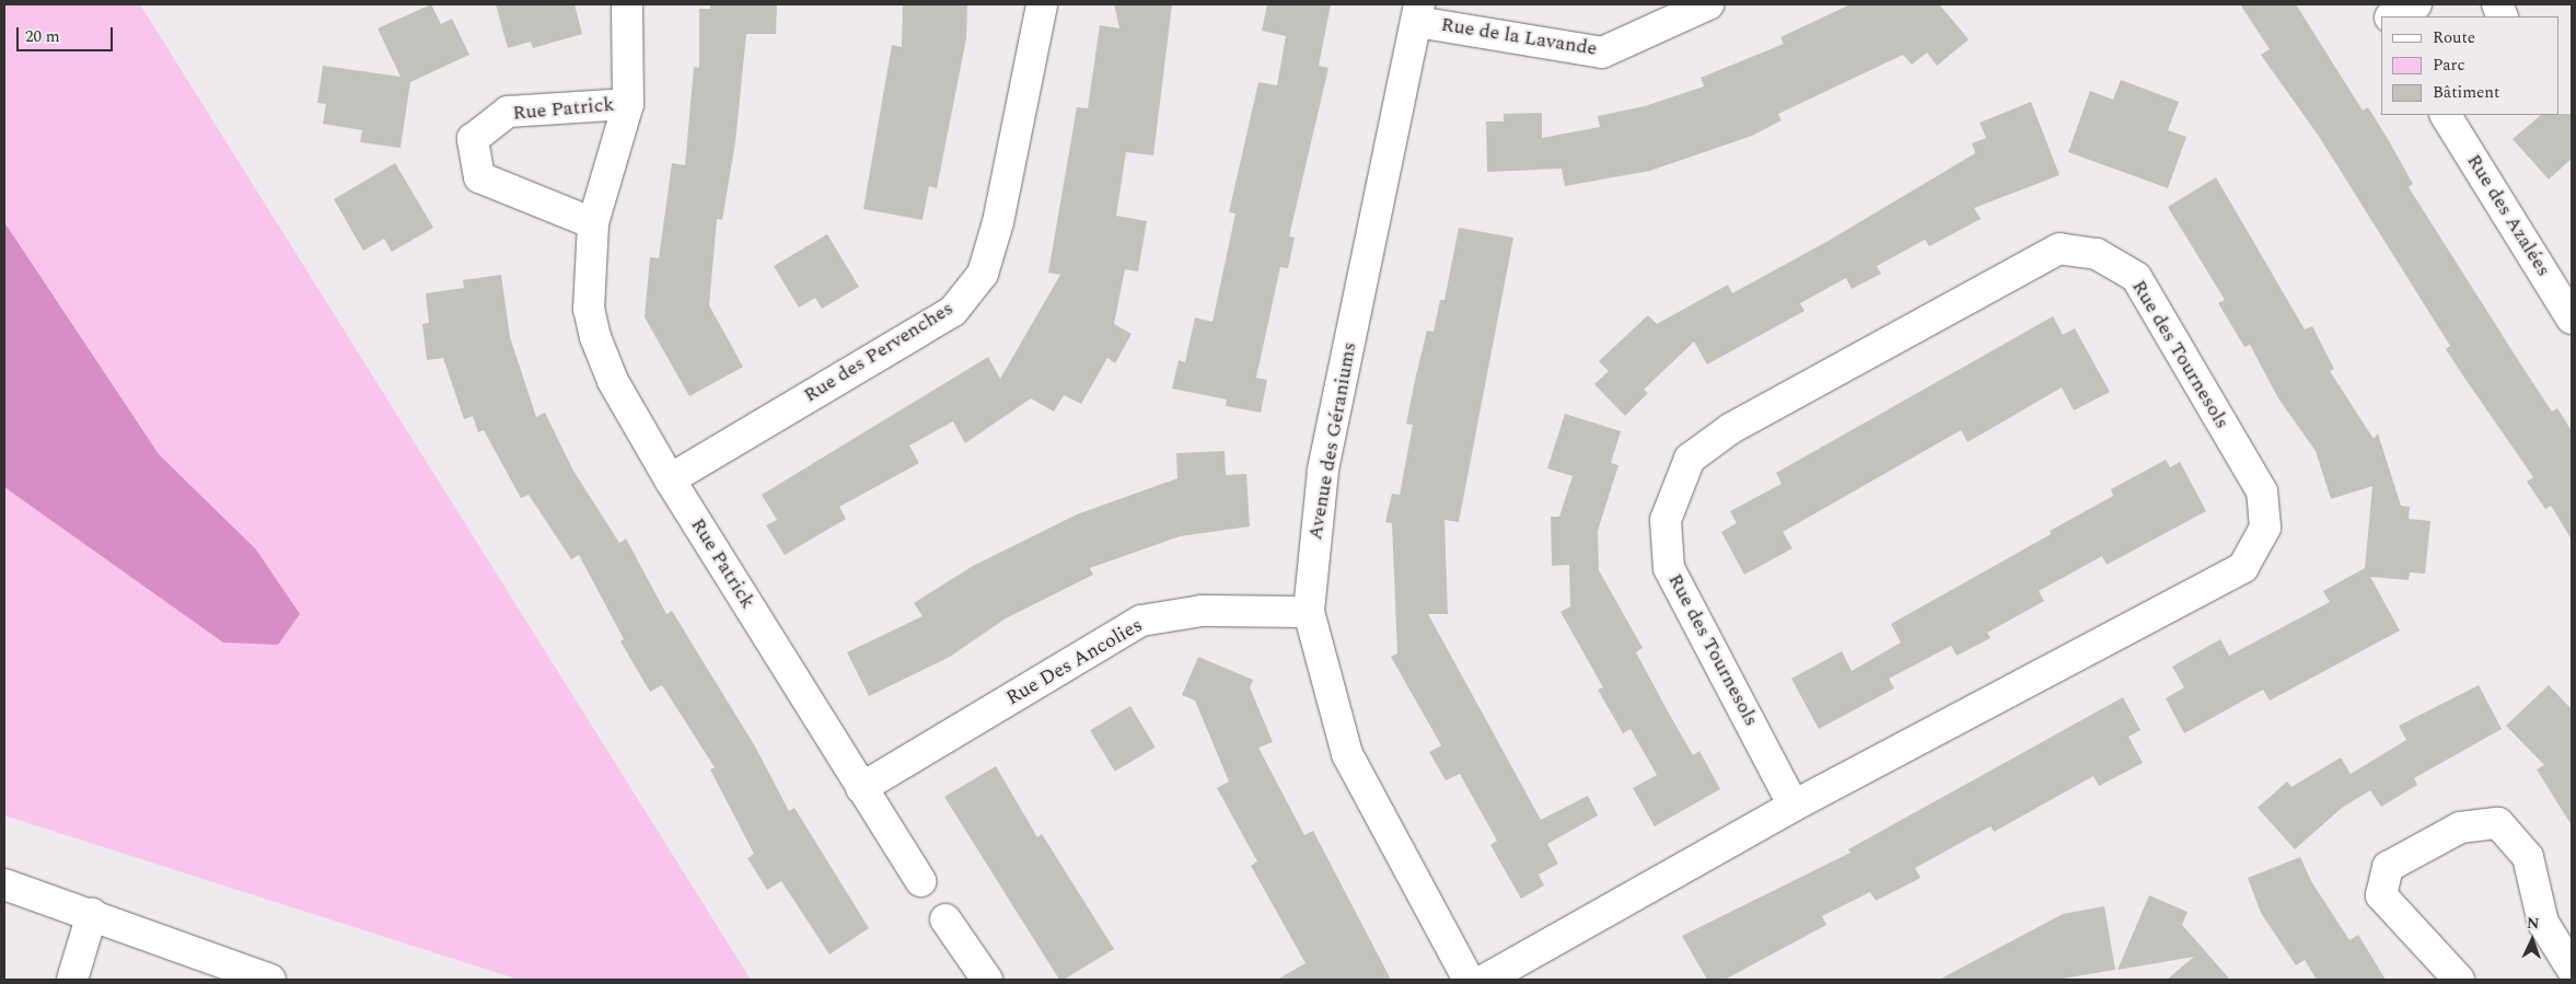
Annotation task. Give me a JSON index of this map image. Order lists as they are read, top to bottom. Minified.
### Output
{"streets":{"street":["Rue de la Lavande","Rue Patrick","Rue des Azalées","Rue des Pervenches","Rue des Tournesols","Avenue des Géraniums","Rue Des Ancolies"]},"crossings":[["Rue de la Lavande","Avenue des Géraniums"],["Rue Patrick","Rue des Pervenches"],["Rue Patrick","Rue Des Ancolies"],["Avenue des Géraniums","Rue Des Ancolies"]],"legend":["Route","Parc","Bâtiment"],"scale_bar":"20 m","north":"top"}
